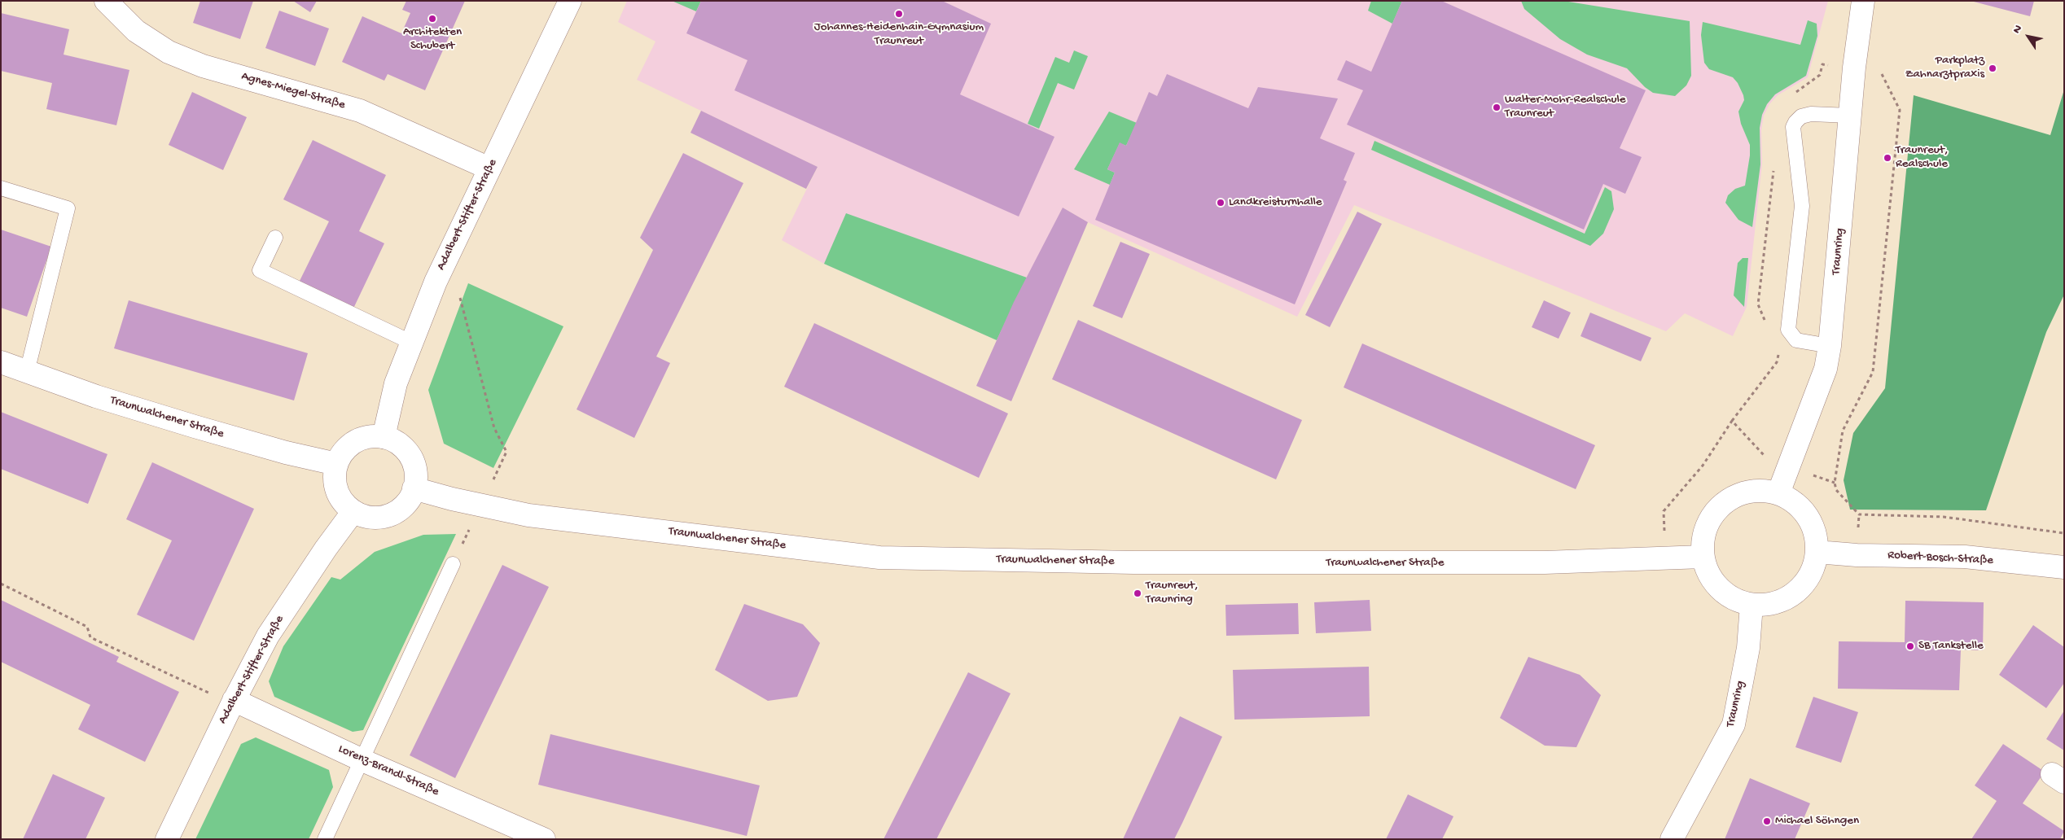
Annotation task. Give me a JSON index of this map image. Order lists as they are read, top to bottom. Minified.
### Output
{"streets":{"main road":["Agnes-Miegel-Straße","Adalbert-Stifter-Straße","Traunring","Traunwalchener Straße","Robert-Bosch-Straße","Lorenz-Brandl-Straße"]},"crossings":[["Agnes-Miegel-Straße","Adalbert-Stifter-Straße"],["Adalbert-Stifter-Straße","Traunwalchener Straße"],["Adalbert-Stifter-Straße","Lorenz-Brandl-Straße"],["Traunring","Traunwalchener Straße"],["Traunring","Robert-Bosch-Straße"],["Traunwalchener Straße","Robert-Bosch-Straße"]],"places":["Johannes-Heidenhain-Gymnasium Traunreut","Architekten Schubert","Parkplatz Zahnarztpraxis","Walter-Mohr-Realschule Traunreut","Traunreut, Realschule","Landkreisturnhalle","Traunreut, Traunring","SB Tankstelle","Michael Söhngen"],"north":"top left"}
